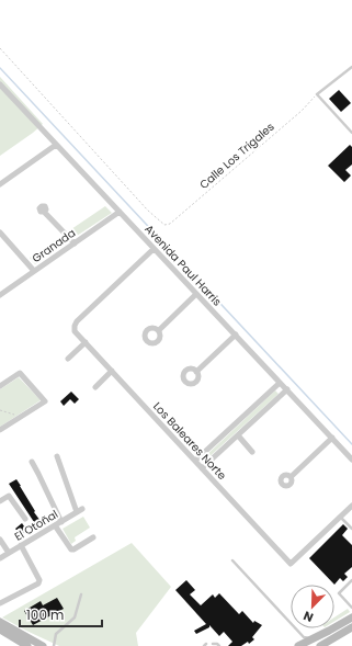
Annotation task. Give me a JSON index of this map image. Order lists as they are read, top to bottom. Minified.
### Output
{"streets":{"street":["Granada","Avenida Paul Harris","Los Baleares Norte","El Otoñal"],"path":["Calle Los Trigales"]},"crossings":[["Calle Los Trigales","Avenida Paul Harris"],["Granada","Avenida Paul Harris"],["Avenida Paul Harris","Los Baleares Norte"]],"scale_bar":"100 m","north":"bottom left"}
